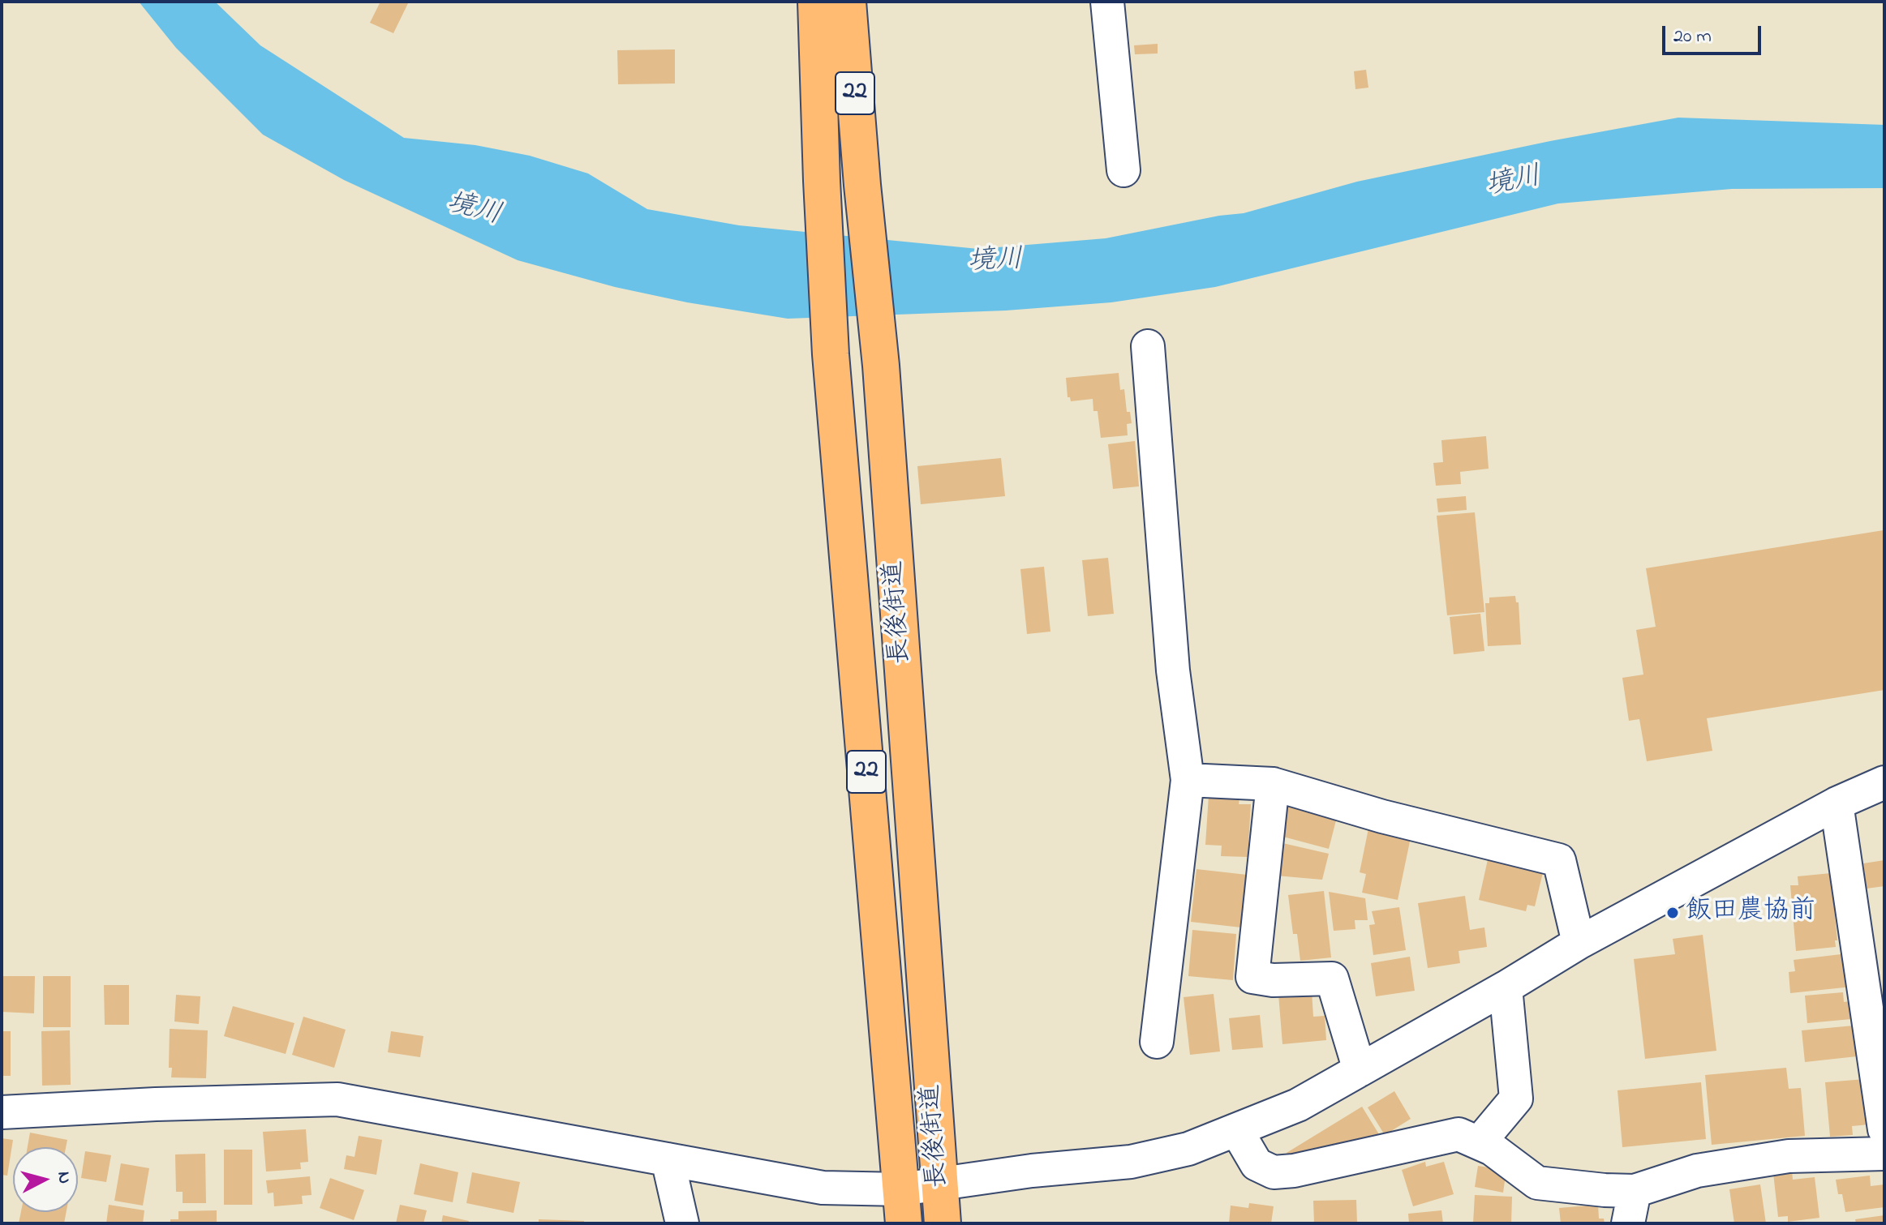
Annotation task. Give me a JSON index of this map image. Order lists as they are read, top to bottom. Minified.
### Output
{"streets":{"main road":["22","長後街道"]},"water":["境川"],"places":["飯田農協前"],"scale_bar":"20 m","north":"right"}
